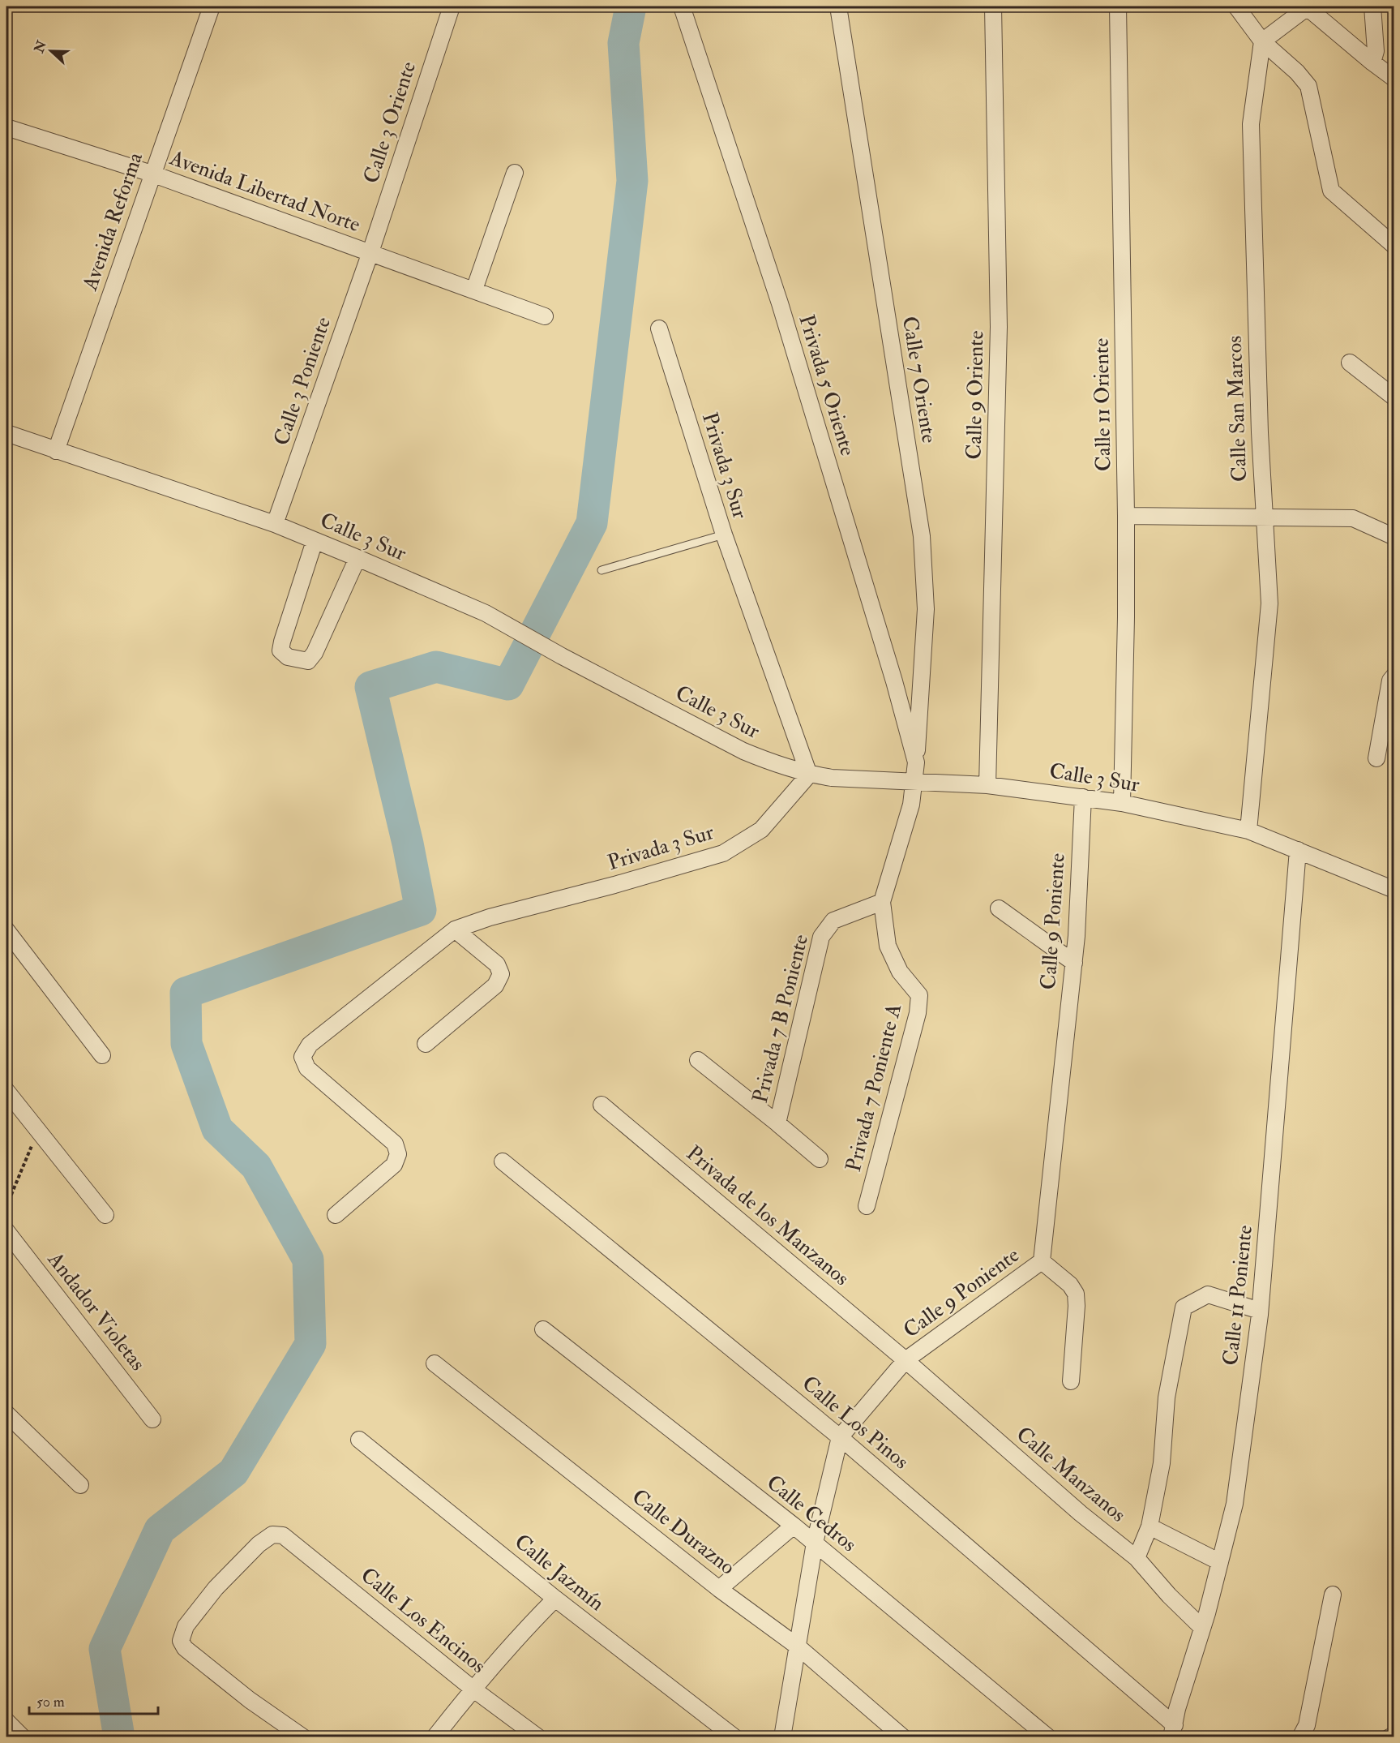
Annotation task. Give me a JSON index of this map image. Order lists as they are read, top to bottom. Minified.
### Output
{"streets":{"street":["Calle 3 Oriente","Avenida Libertad Norte","Avenida Reforma","Calle 7 Oriente","Calle 3 Poniente","Privada 5 Oriente","Calle 9 Oriente","Calle 11 Oriente","Calle San Marcos","Privada 3 Sur","Calle 3 Sur","Calle 9 Poniente","Privada 7 B Poniente","Privada 7 Poniente A","Privada de los Manzanos","Calle 11 Poniente","Andador Violetas","Calle Los Pinos","Calle Manzanos","Calle Cedros","Calle Durazno","Calle Jazmín","Calle Los Encinos"]},"crossings":[["Calle 3 Oriente","Avenida Libertad Norte"],["Calle 3 Oriente","Calle 3 Poniente"],["Avenida Libertad Norte","Avenida Reforma"],["Avenida Libertad Norte","Calle 3 Poniente"],["Avenida Reforma","Calle 3 Sur"],["Calle 7 Oriente","Privada 5 Oriente"],["Calle 3 Poniente","Calle 3 Sur"],["Privada 5 Oriente","Calle 3 Sur"],["Privada 5 Oriente","Privada 7 B Poniente"],["Privada 5 Oriente","Privada 7 Poniente A"],["Calle 9 Oriente","Calle 3 Sur"],["Calle 11 Oriente","Calle 3 Sur"],["Calle San Marcos","Calle 3 Sur"],["Privada 3 Sur","Calle 3 Sur"],["Calle 3 Sur","Calle 9 Poniente"],["Calle 3 Sur","Calle 11 Poniente"],["Calle 9 Poniente","Privada de los Manzanos"],["Calle 9 Poniente","Calle Los Pinos"],["Calle 9 Poniente","Calle Manzanos"],["Calle 9 Poniente","Calle Cedros"],["Calle 9 Poniente","Calle Durazno"],["Privada 7 B Poniente","Privada 7 Poniente A"],["Privada de los Manzanos","Calle Manzanos"],["Calle 11 Poniente","Calle Los Pinos"],["Calle 11 Poniente","Calle Manzanos"]],"scale_bar":"50 m","north":"left"}
